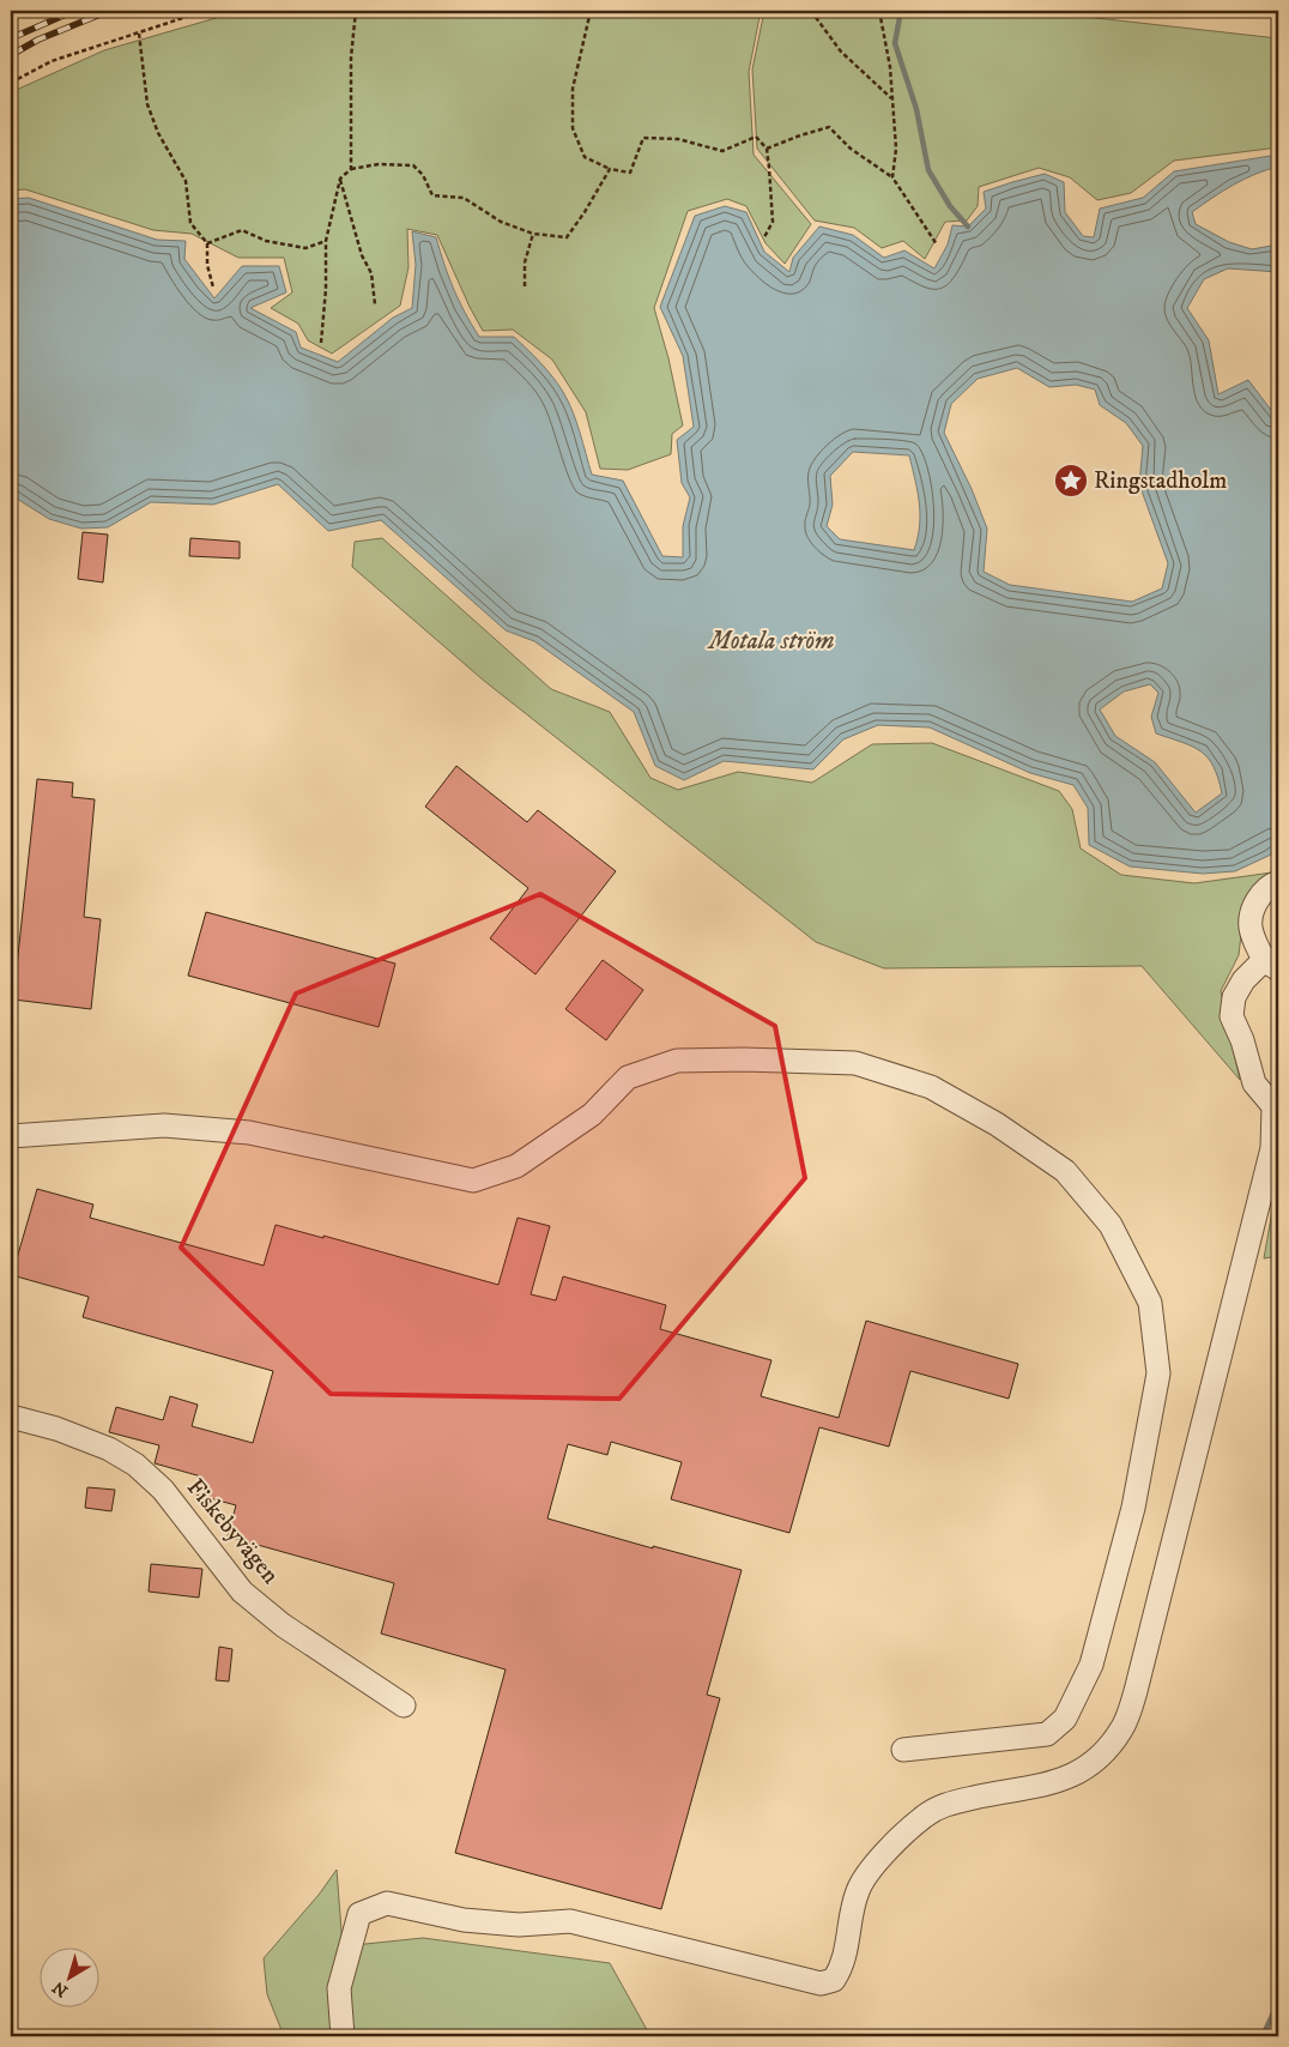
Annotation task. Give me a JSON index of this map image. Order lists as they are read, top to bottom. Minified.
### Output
{"streets":{"street":["Fiskebyvägen"]},"water":["Motala ström"],"places":{"place":["Ringstadholm"]},"north":"bottom left"}
